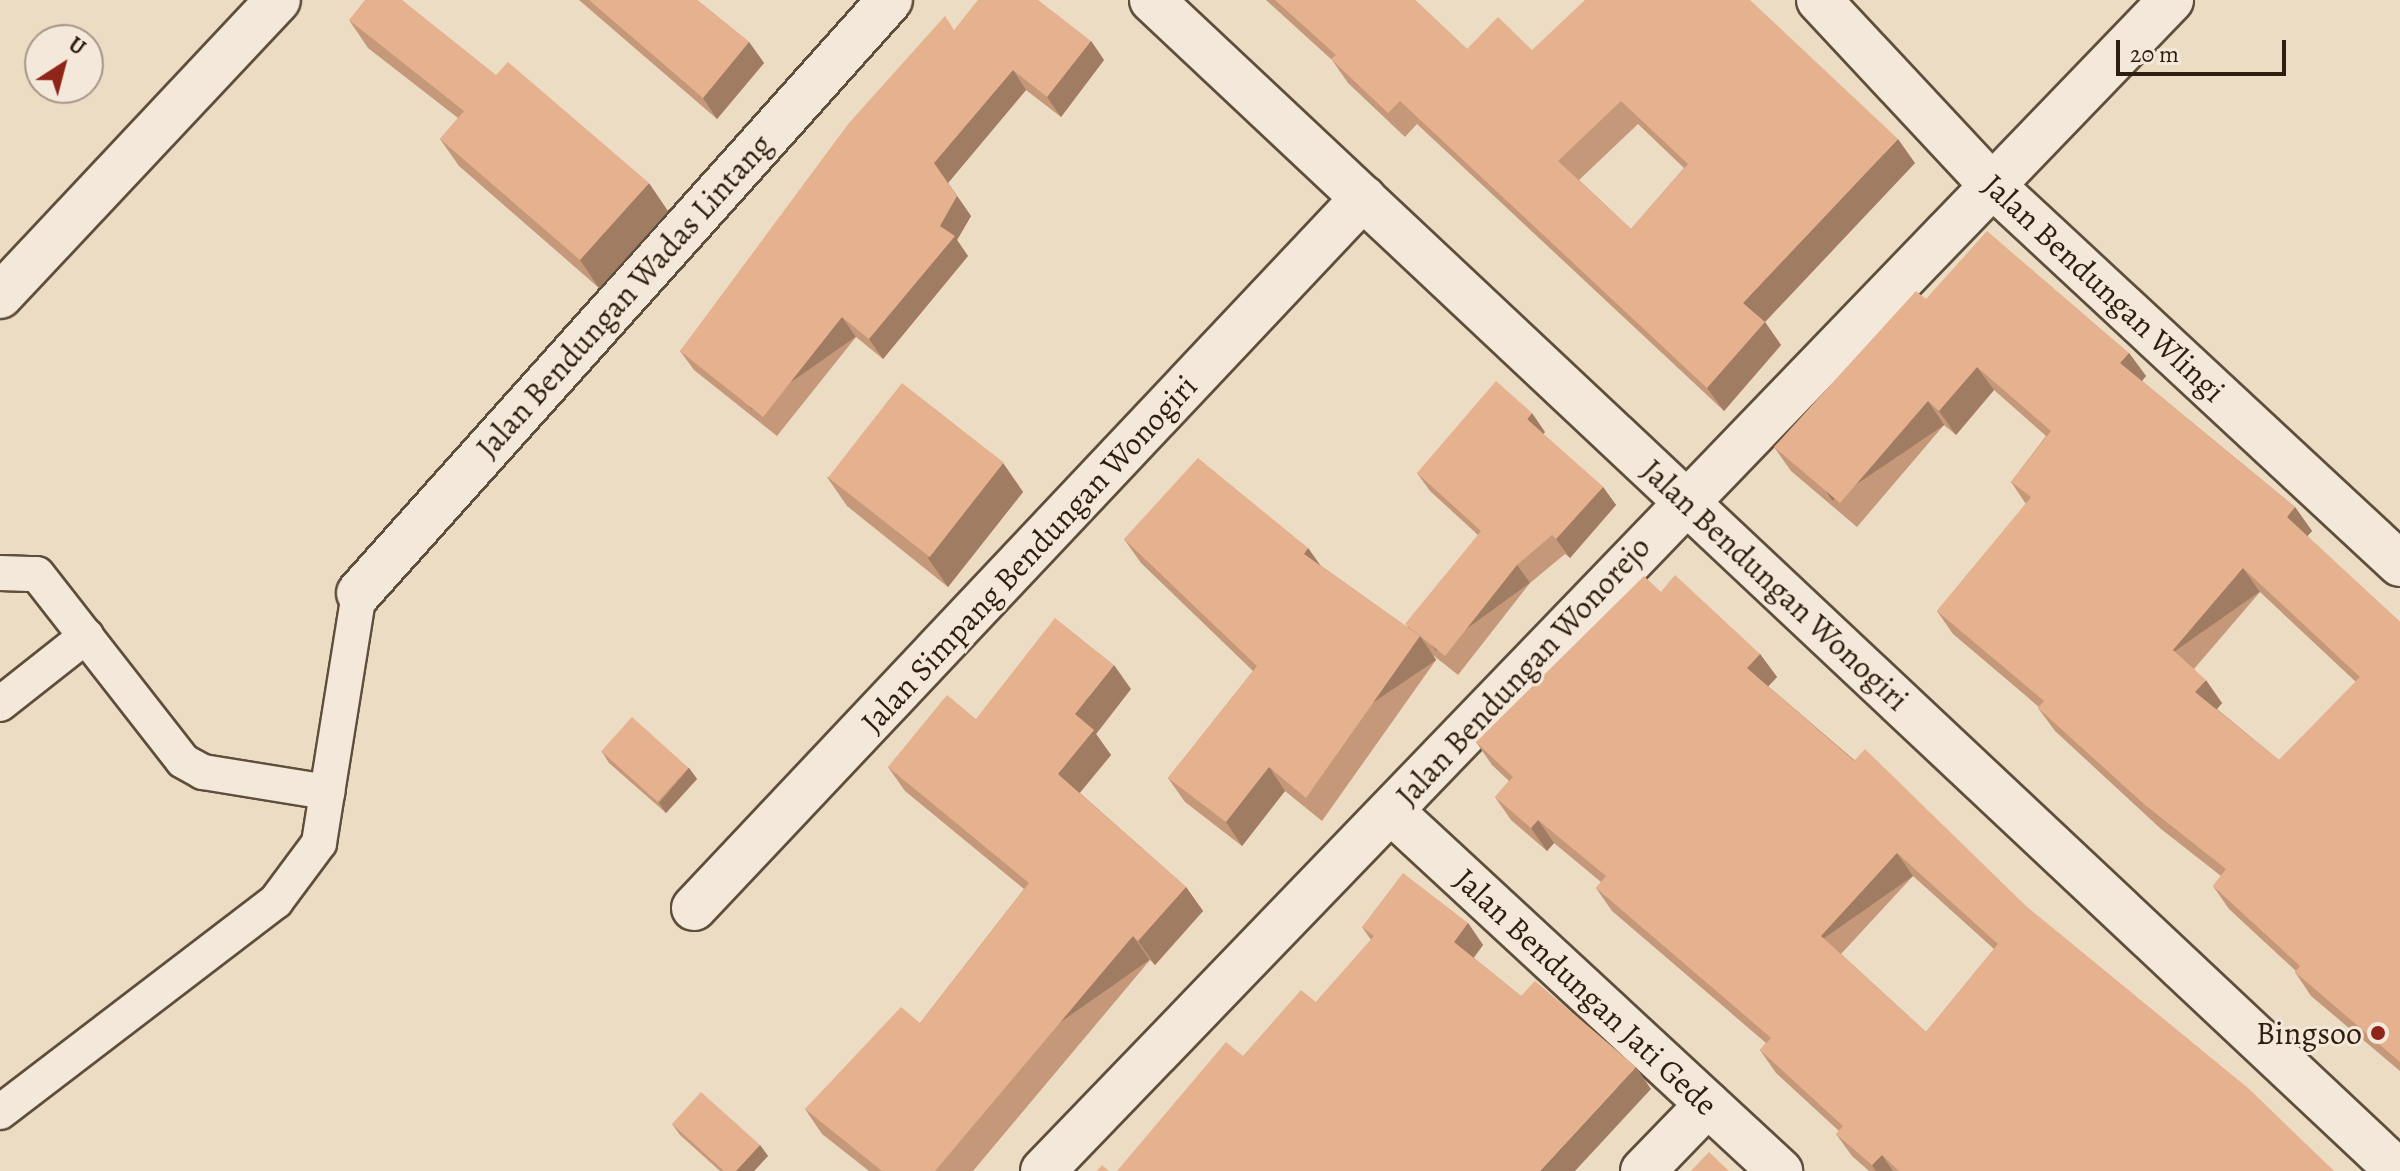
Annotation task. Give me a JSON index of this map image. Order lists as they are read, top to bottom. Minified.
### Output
{"streets":{"street":["Jalan Bendungan Wlingi","Jalan Bendungan Wadas Lintang","Jalan Simpang Bendungan Wonogiri","Jalan Bendungan Wonogiri","Jalan Bendungan Wonorejo","Jalan Bendungan Jati Gede"]},"crossings":[["Jalan Bendungan Wlingi","Jalan Bendungan Wonorejo"],["Jalan Simpang Bendungan Wonogiri","Jalan Bendungan Wonogiri"],["Jalan Bendungan Wonogiri","Jalan Bendungan Wonorejo"],["Jalan Bendungan Wonorejo","Jalan Bendungan Jati Gede"]],"places":["Bingsoo"],"scale_bar":"20 m","north":"top right"}
